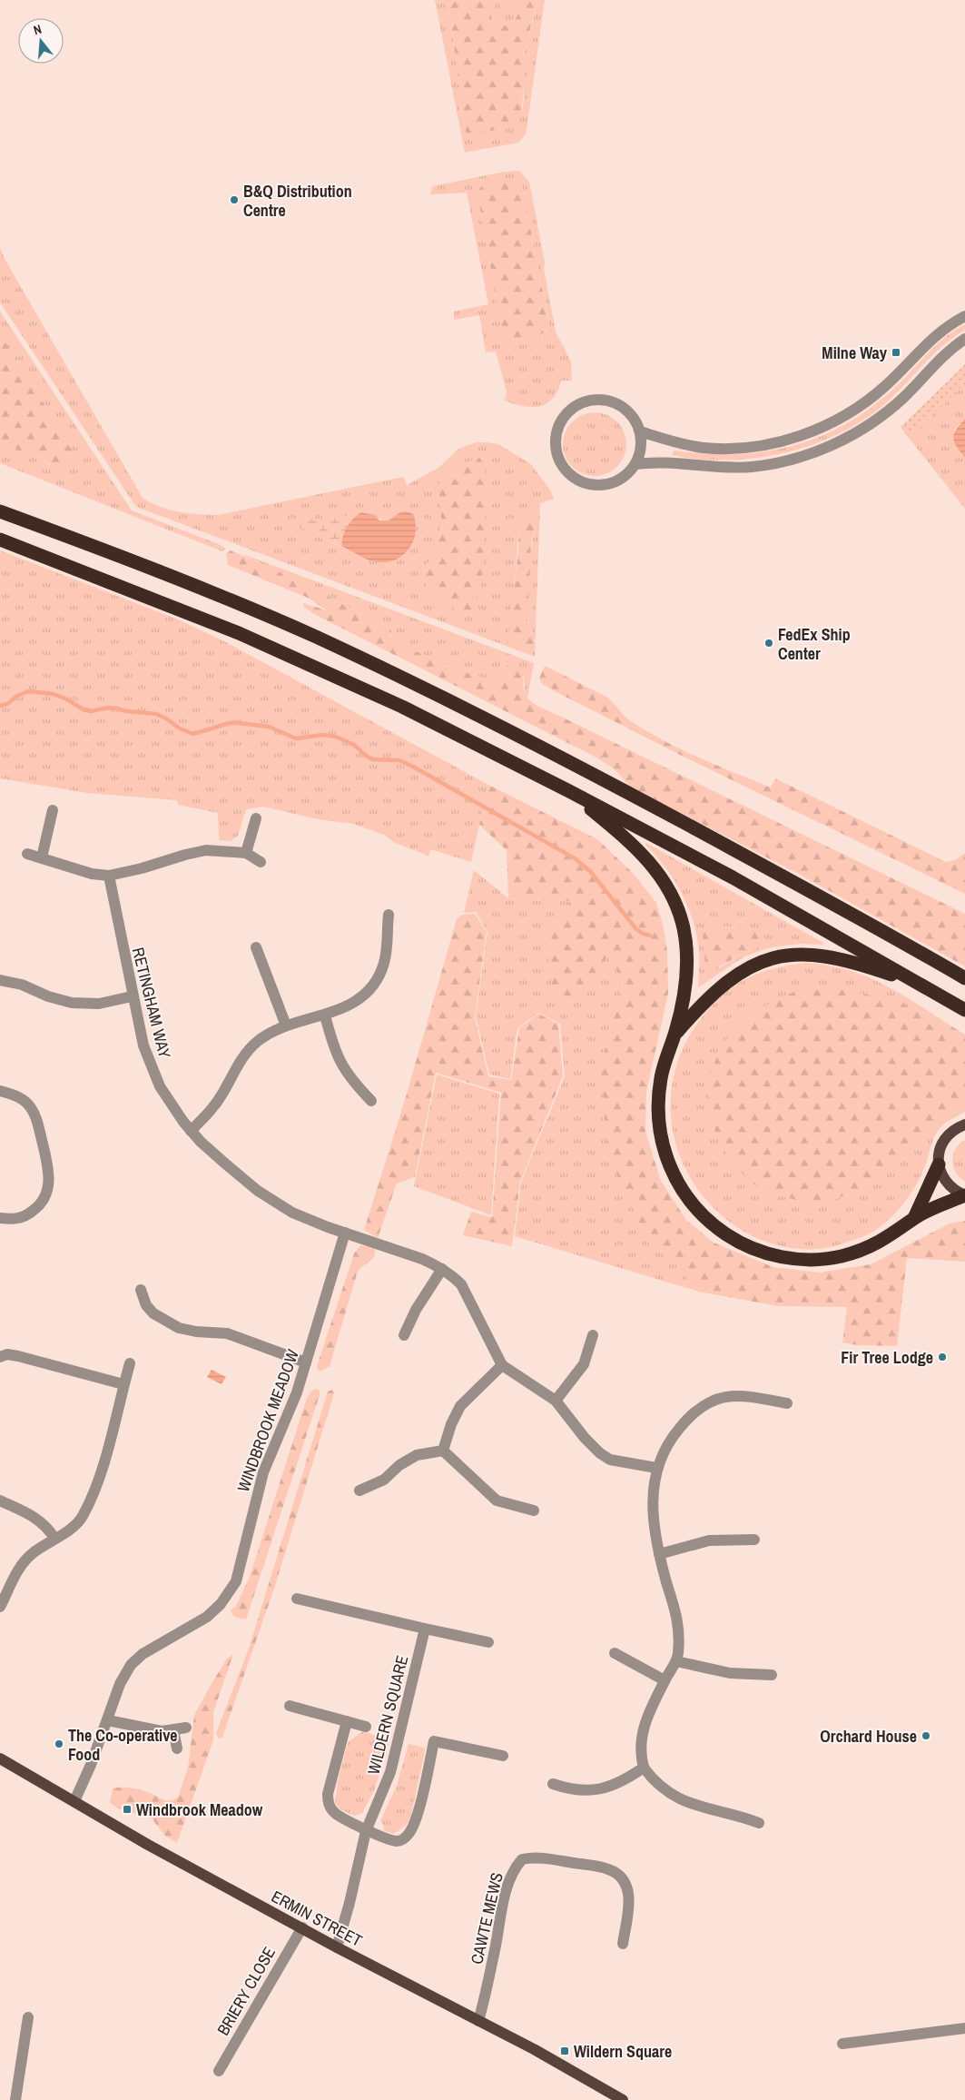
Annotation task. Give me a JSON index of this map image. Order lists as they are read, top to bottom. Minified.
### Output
{"streets":{"main road":["ERMIN STREET"],"street":["RETINGHAM WAY","WINDBROOK MEADOW","WILDERN SQUARE","CAWTE MEWS","BRIERY CLOSE"]},"crossings":[["RETINGHAM WAY","WINDBROOK MEADOW"],["WINDBROOK MEADOW","ERMIN STREET"],["WILDERN SQUARE","ERMIN STREET"],["ERMIN STREET","CAWTE MEWS"],["ERMIN STREET","BRIERY CLOSE"]],"places":{"other":["B&Q Distribution Centre","FedEx Ship Center","Fir Tree Lodge","Orchard House","The Co-operative Food"],"transit":["Milne Way","Windbrook Meadow","Wildern Square"]},"north":"top"}
